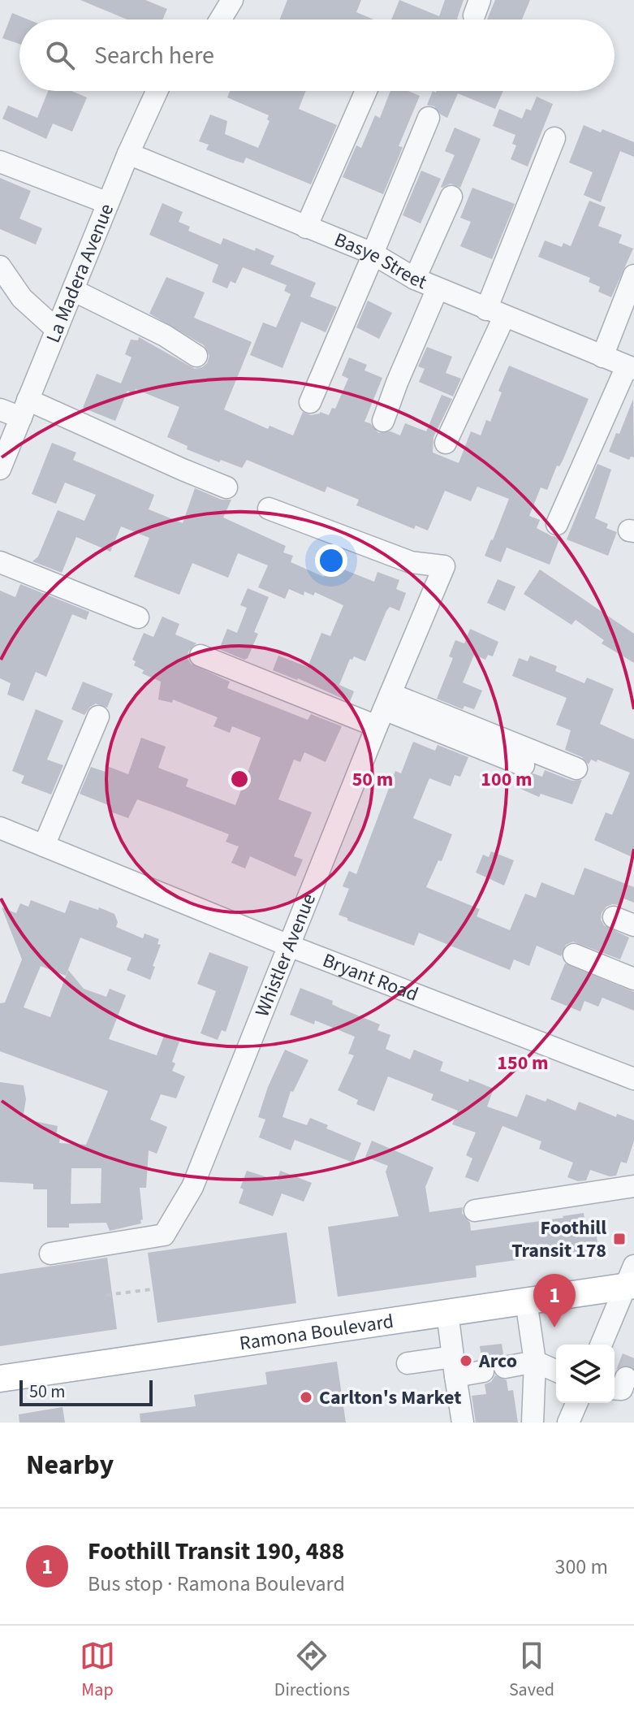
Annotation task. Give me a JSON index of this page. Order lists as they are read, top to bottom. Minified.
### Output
{"streets":{"main road":["Ramona Boulevard"],"street":["Basye Street","La Madera Avenue","Whistler Avenue","Bryant Road"]},"crossings":[["Basye Street","La Madera Avenue"],["Whistler Avenue","Bryant Road"]],"places":{"transit":["Foothill Transit 178"],"other":["Arco","Carlton's Market"]},"scale_bar":"50 m","page":{"search":"Search here","pins":"1","scale":"50 m","heading":"Nearby","list":[{"mark":"1","name":"Foothill Transit 190, 488","note":"Bus stop · Ramona Boulevard","value":"300 m"}],"nav":["Map","Directions","Saved"]},"rings":["50 m","100 m","150 m"]}
